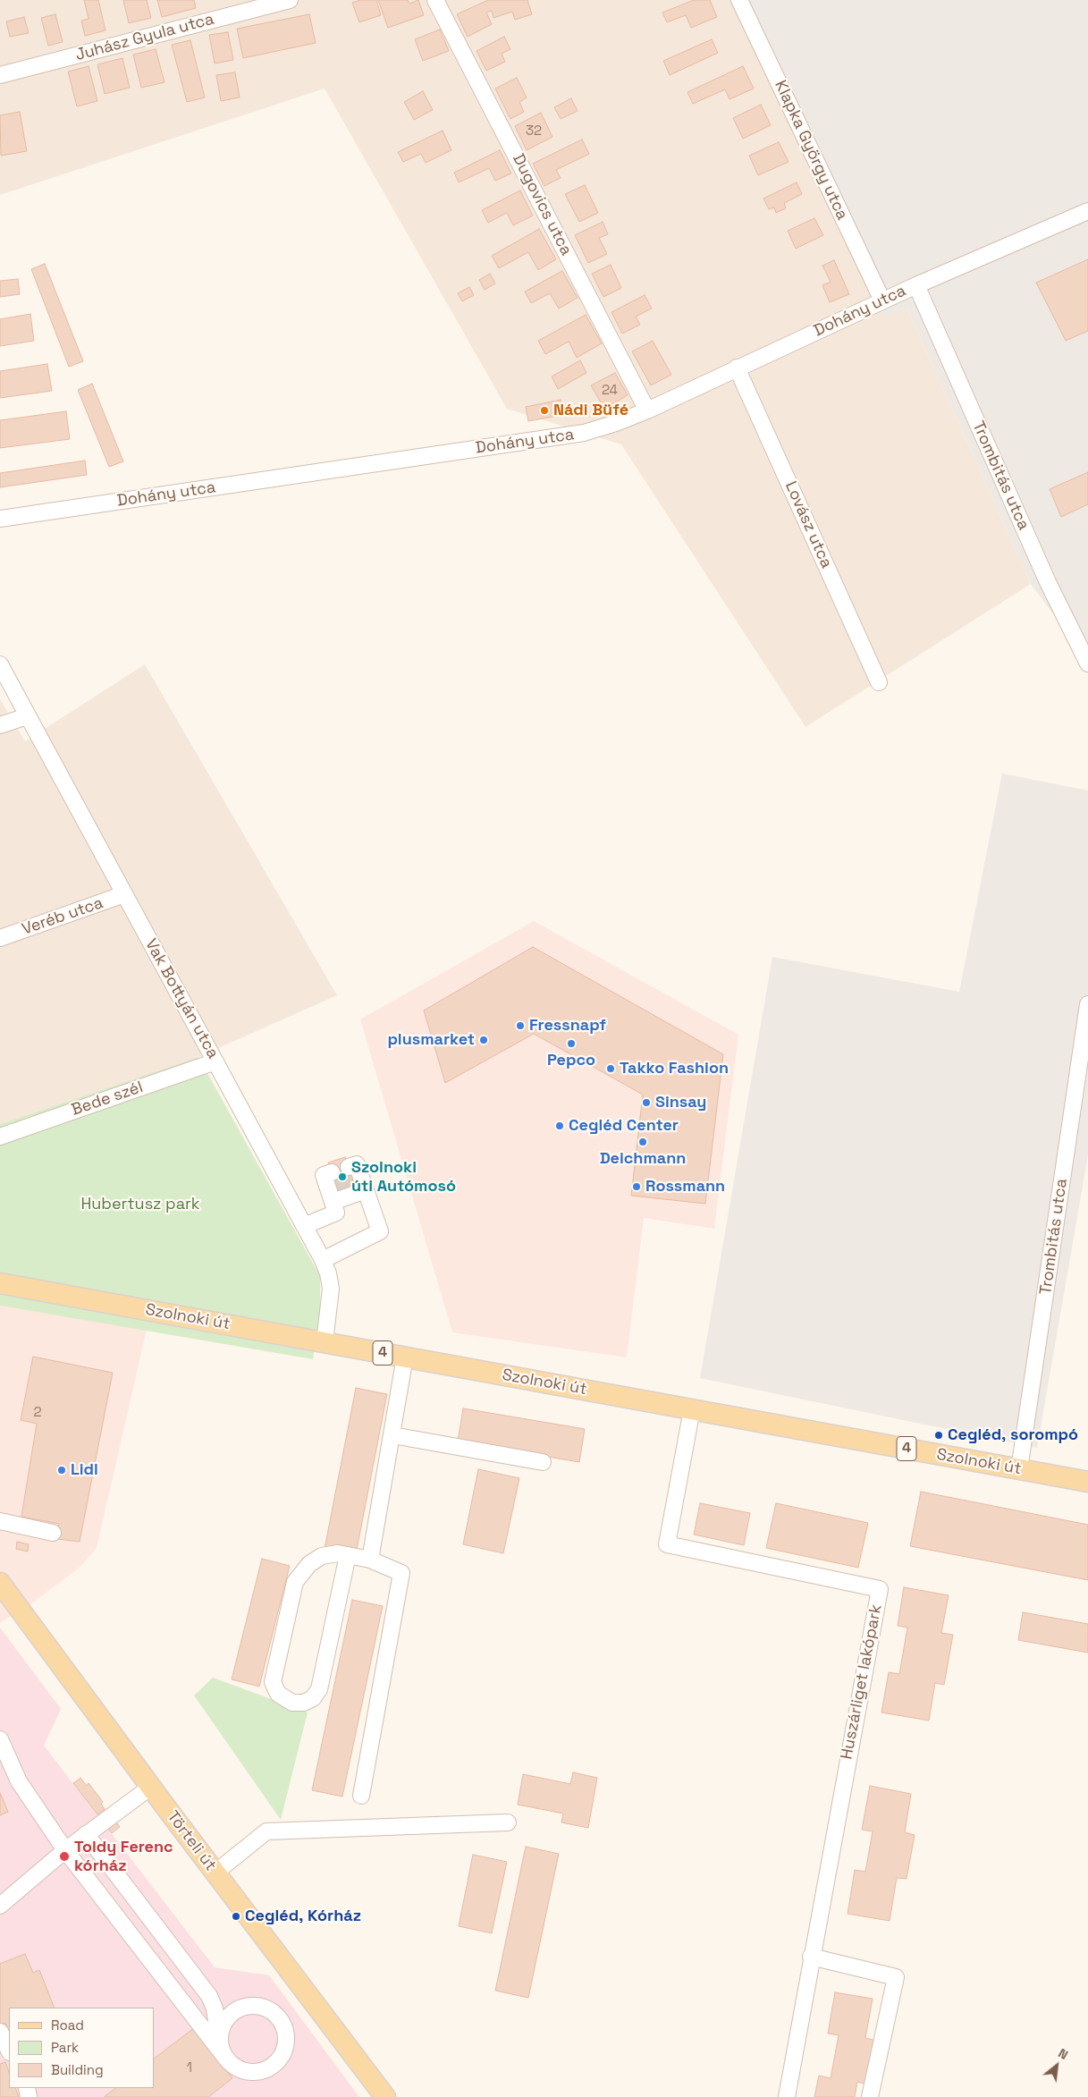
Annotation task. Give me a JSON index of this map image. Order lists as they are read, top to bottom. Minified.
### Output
{"streets":{"main road":["Szolnoki út","4","Törteli út"],"street":["Juhász Gyula utca","Klapka György utca","Dugovics utca","Dohány utca","Trombitás utca","Lovász utca","Veréb utca","Vak Bottyán utca","Bede szél","Huszárliget lakópark"]},"crossings":[["Klapka György utca","Dohány utca"],["Dugovics utca","Dohány utca"],["Dohány utca","Trombitás utca"],["Dohány utca","Lovász utca"],["Trombitás utca","Szolnoki út"],["Veréb utca","Vak Bottyán utca"],["Vak Bottyán utca","Bede szél"],["Vak Bottyán utca","Szolnoki út"],["Szolnoki út","Huszárliget lakópark"]],"parks":["Hubertusz park"],"places":["Nádi Büfé","Fressnapf","plusmarket","Pepco","Takko Fashion","Sinsay","Cegléd Center","Deichmann","Szolnoki úti Autómosó","Rossmann","Cegléd, sorompó","Lidl","Toldy Ferenc kórház","Cegléd, Kórház"],"house_numbers":["32","24","2","1"],"legend":["Road","Park","Building"],"north":"top right"}
